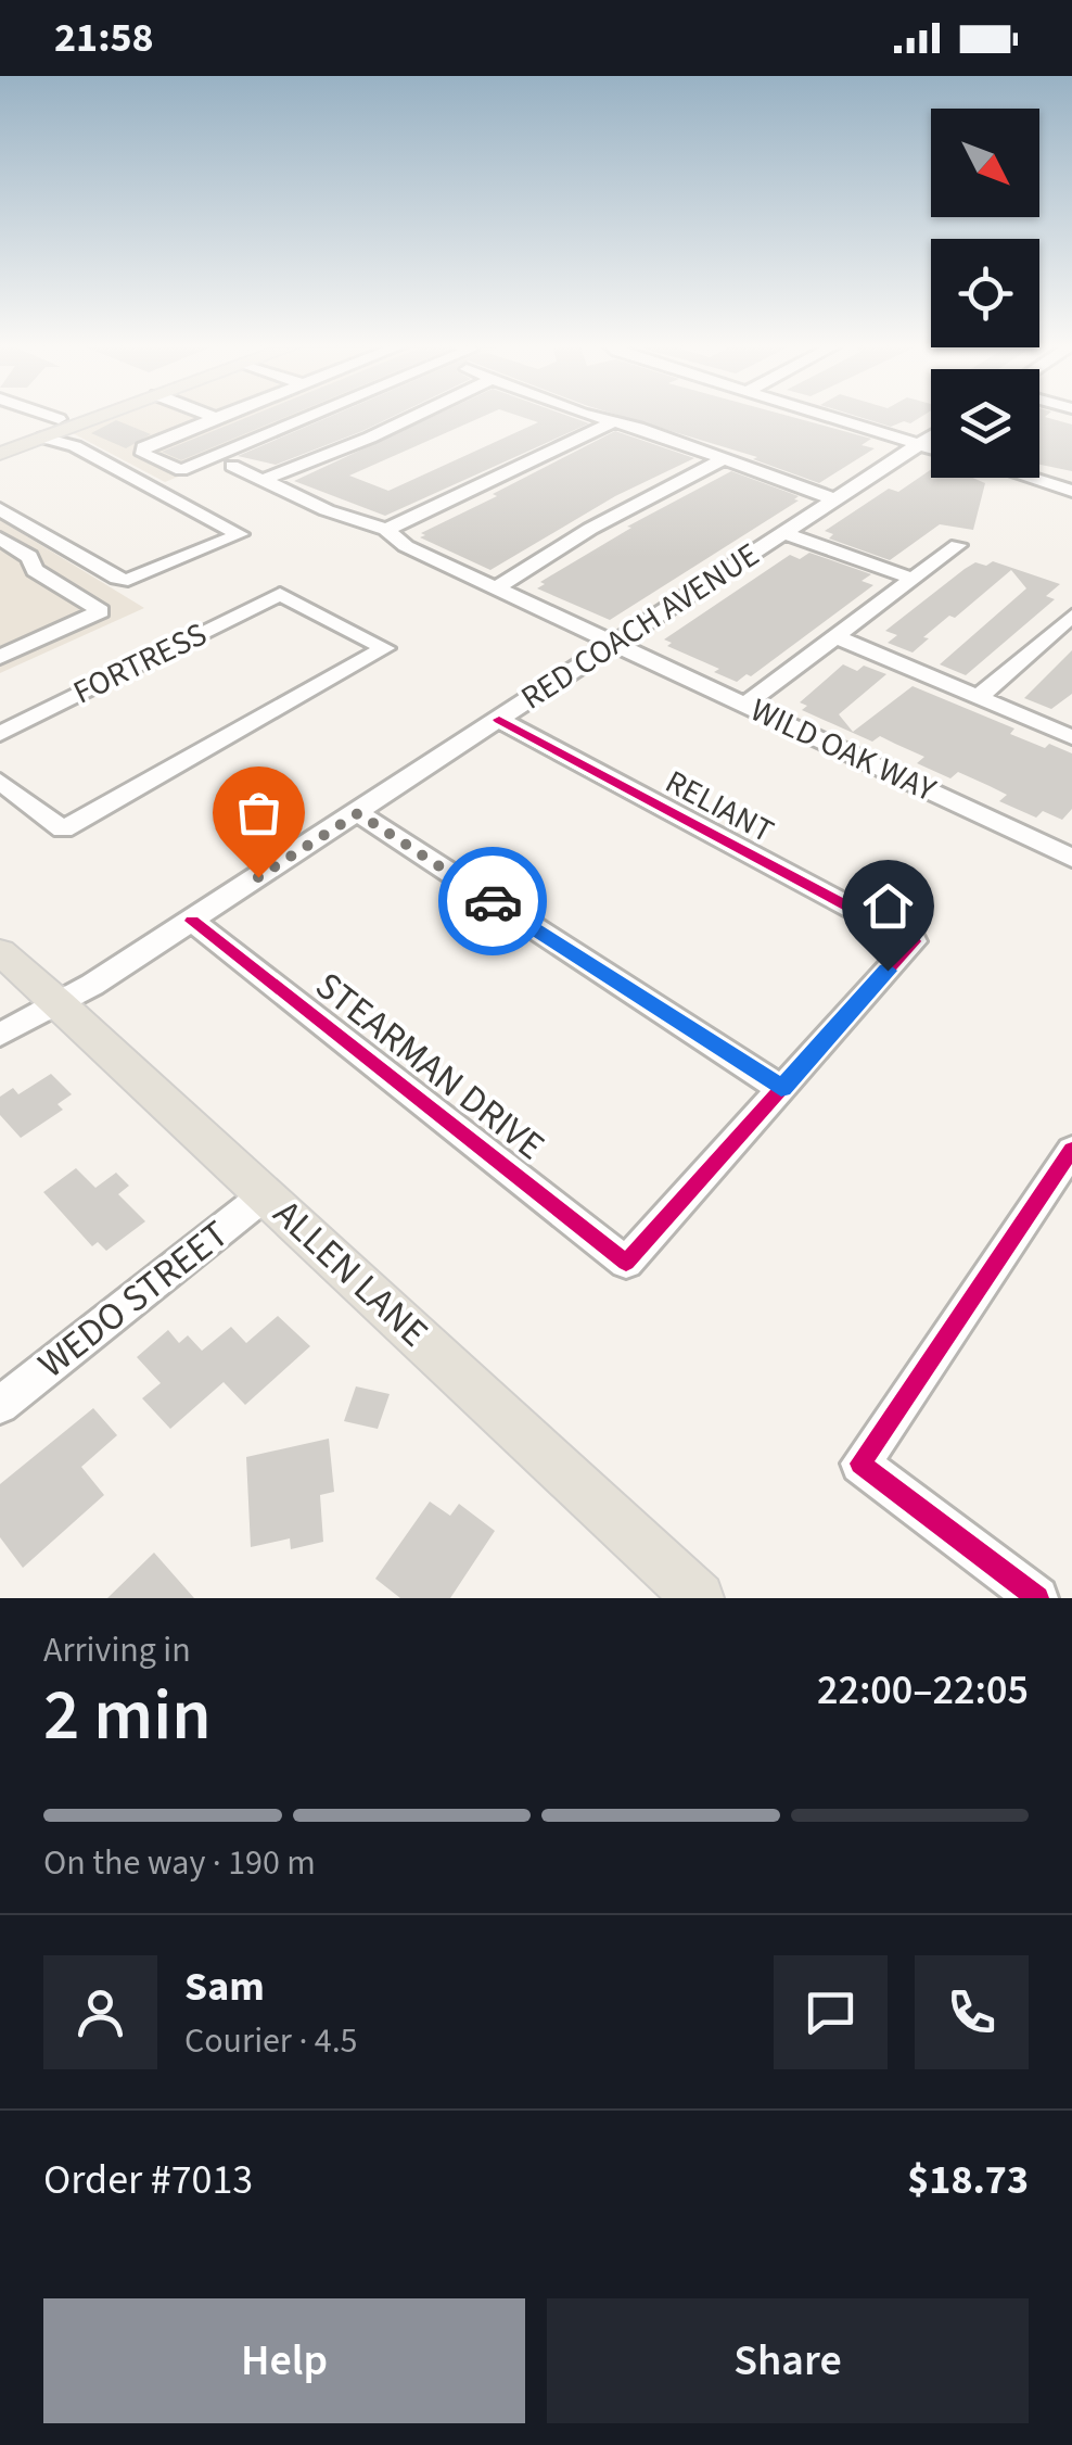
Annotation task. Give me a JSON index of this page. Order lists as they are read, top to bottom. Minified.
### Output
{"streets":{"main road":["ALLEN LANE"],"street":["RED COACH AVENUE","FORTRESS","WILD OAK WAY","RELIANT","STEARMAN DRIVE","WEDO STREET"]},"crossings":[["RED COACH AVENUE","WILD OAK WAY"],["RED COACH AVENUE","RELIANT"],["RED COACH AVENUE","STEARMAN DRIVE"],["RED COACH AVENUE","ALLEN LANE"],["RELIANT","STEARMAN DRIVE"],["ALLEN LANE","WEDO STREET"]],"north":"bottom right","page":{"status":"21:58","heading":["2 min","Arriving in","22:00–22:05"],"panel":["Sam","Courier · 4.5","Order #7013","$18.73"],"bar":"On the way · 190 m","buttons":["Help","Share"]}}
